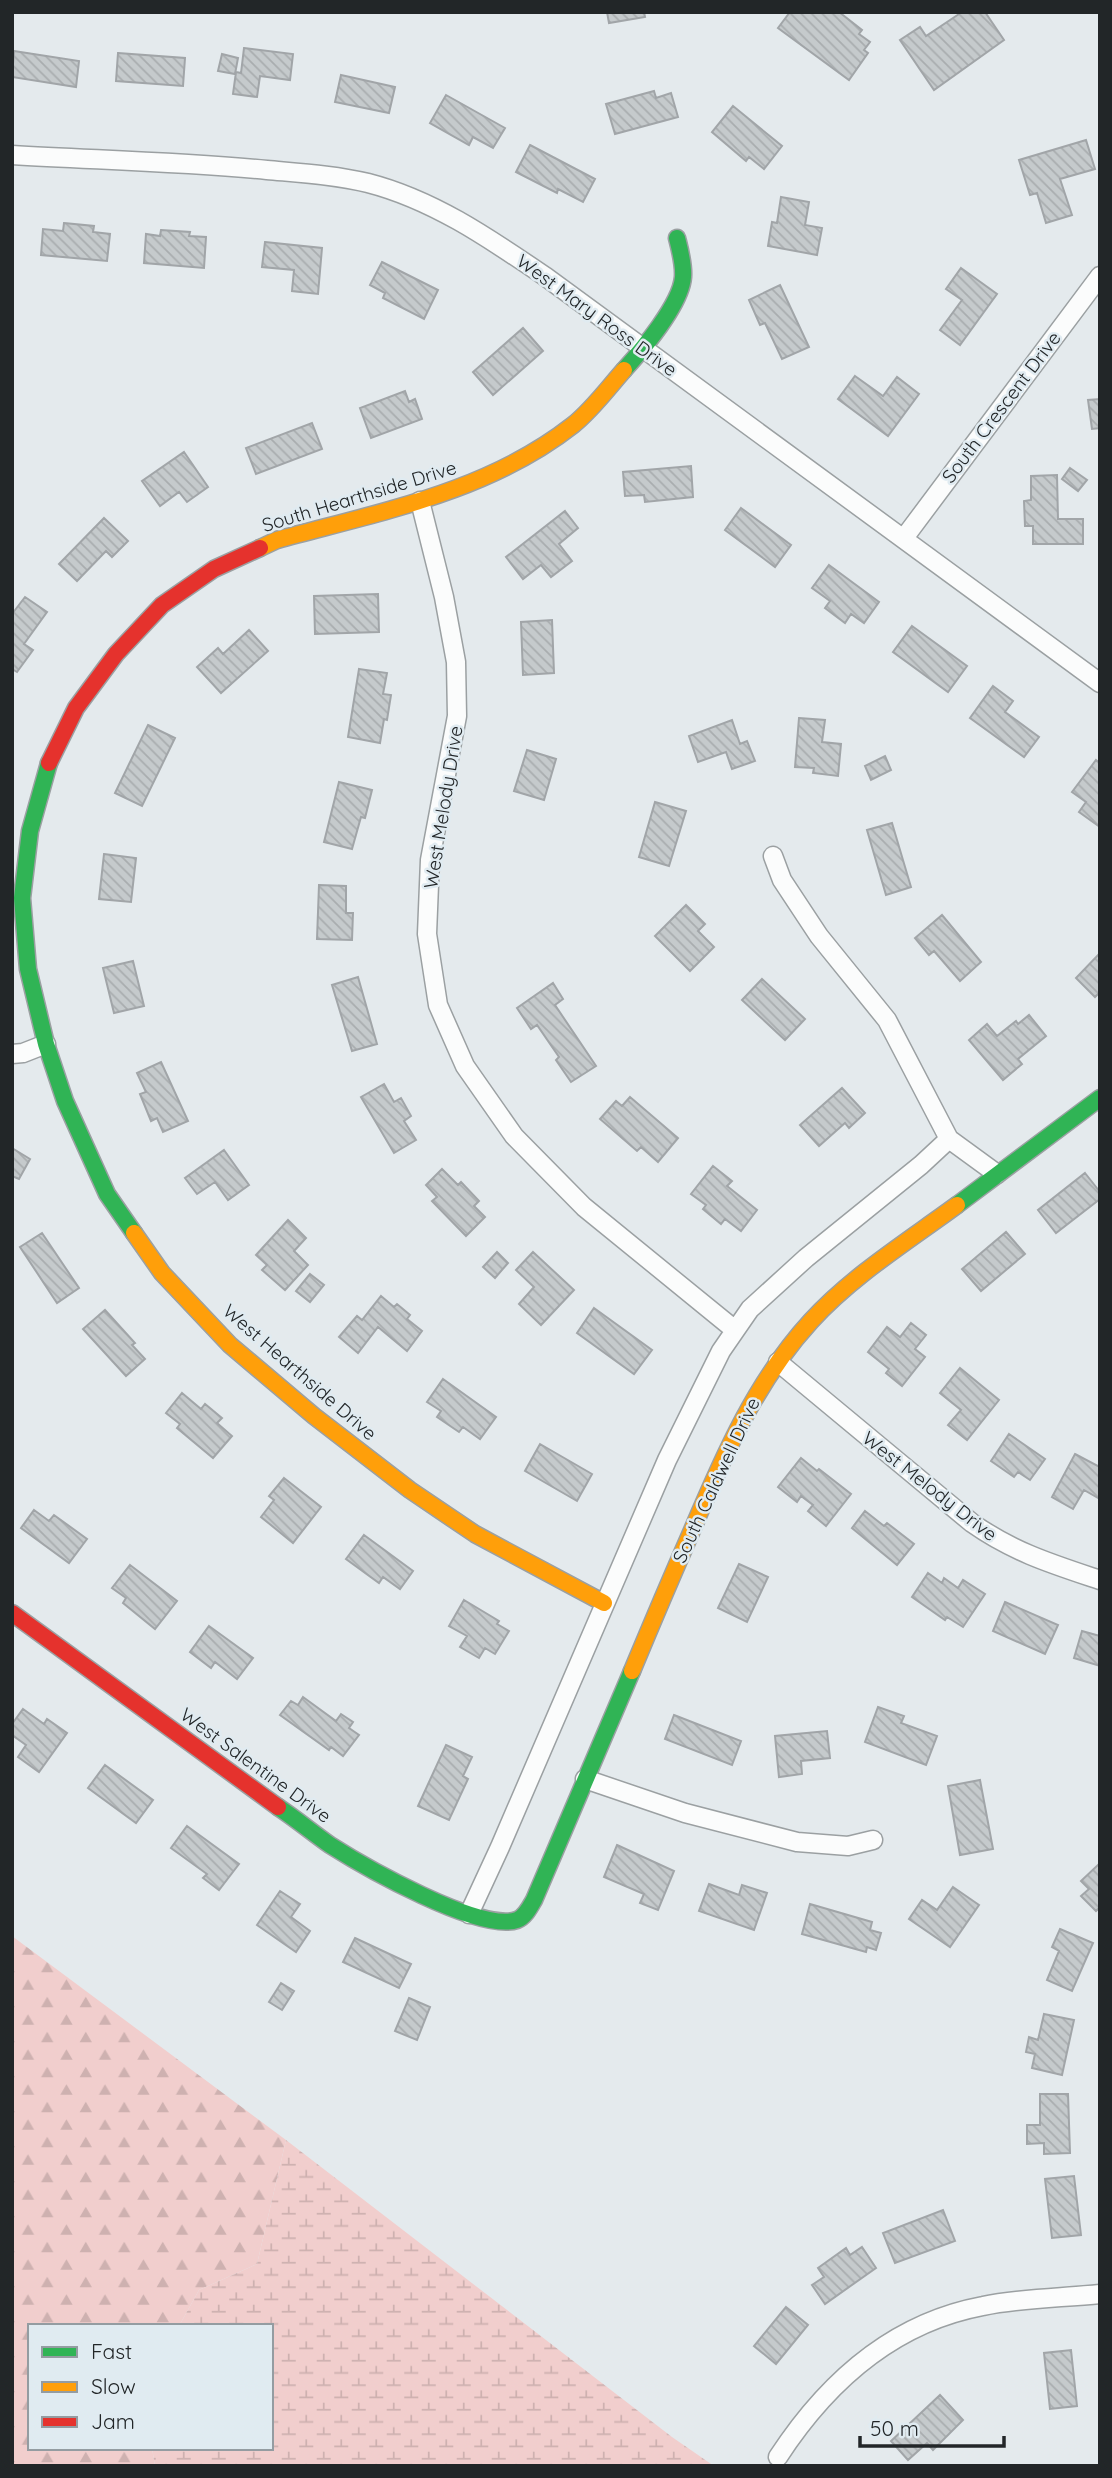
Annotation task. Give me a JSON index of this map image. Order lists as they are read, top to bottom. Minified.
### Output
{"streets":{"street":["West Mary Ross Drive","South Crescent Drive","South Hearthside Drive","West Melody Drive","West Hearthside Drive","South Caldwell Drive","West Salentine Drive"]},"crossings":[["West Mary Ross Drive","South Crescent Drive"],["West Mary Ross Drive","South Hearthside Drive"],["South Hearthside Drive","West Melody Drive"],["South Hearthside Drive","West Hearthside Drive"],["West Melody Drive","South Caldwell Drive"],["South Caldwell Drive","West Salentine Drive"]],"legend":["Fast","Slow","Jam"],"scale_bar":"50 m"}
